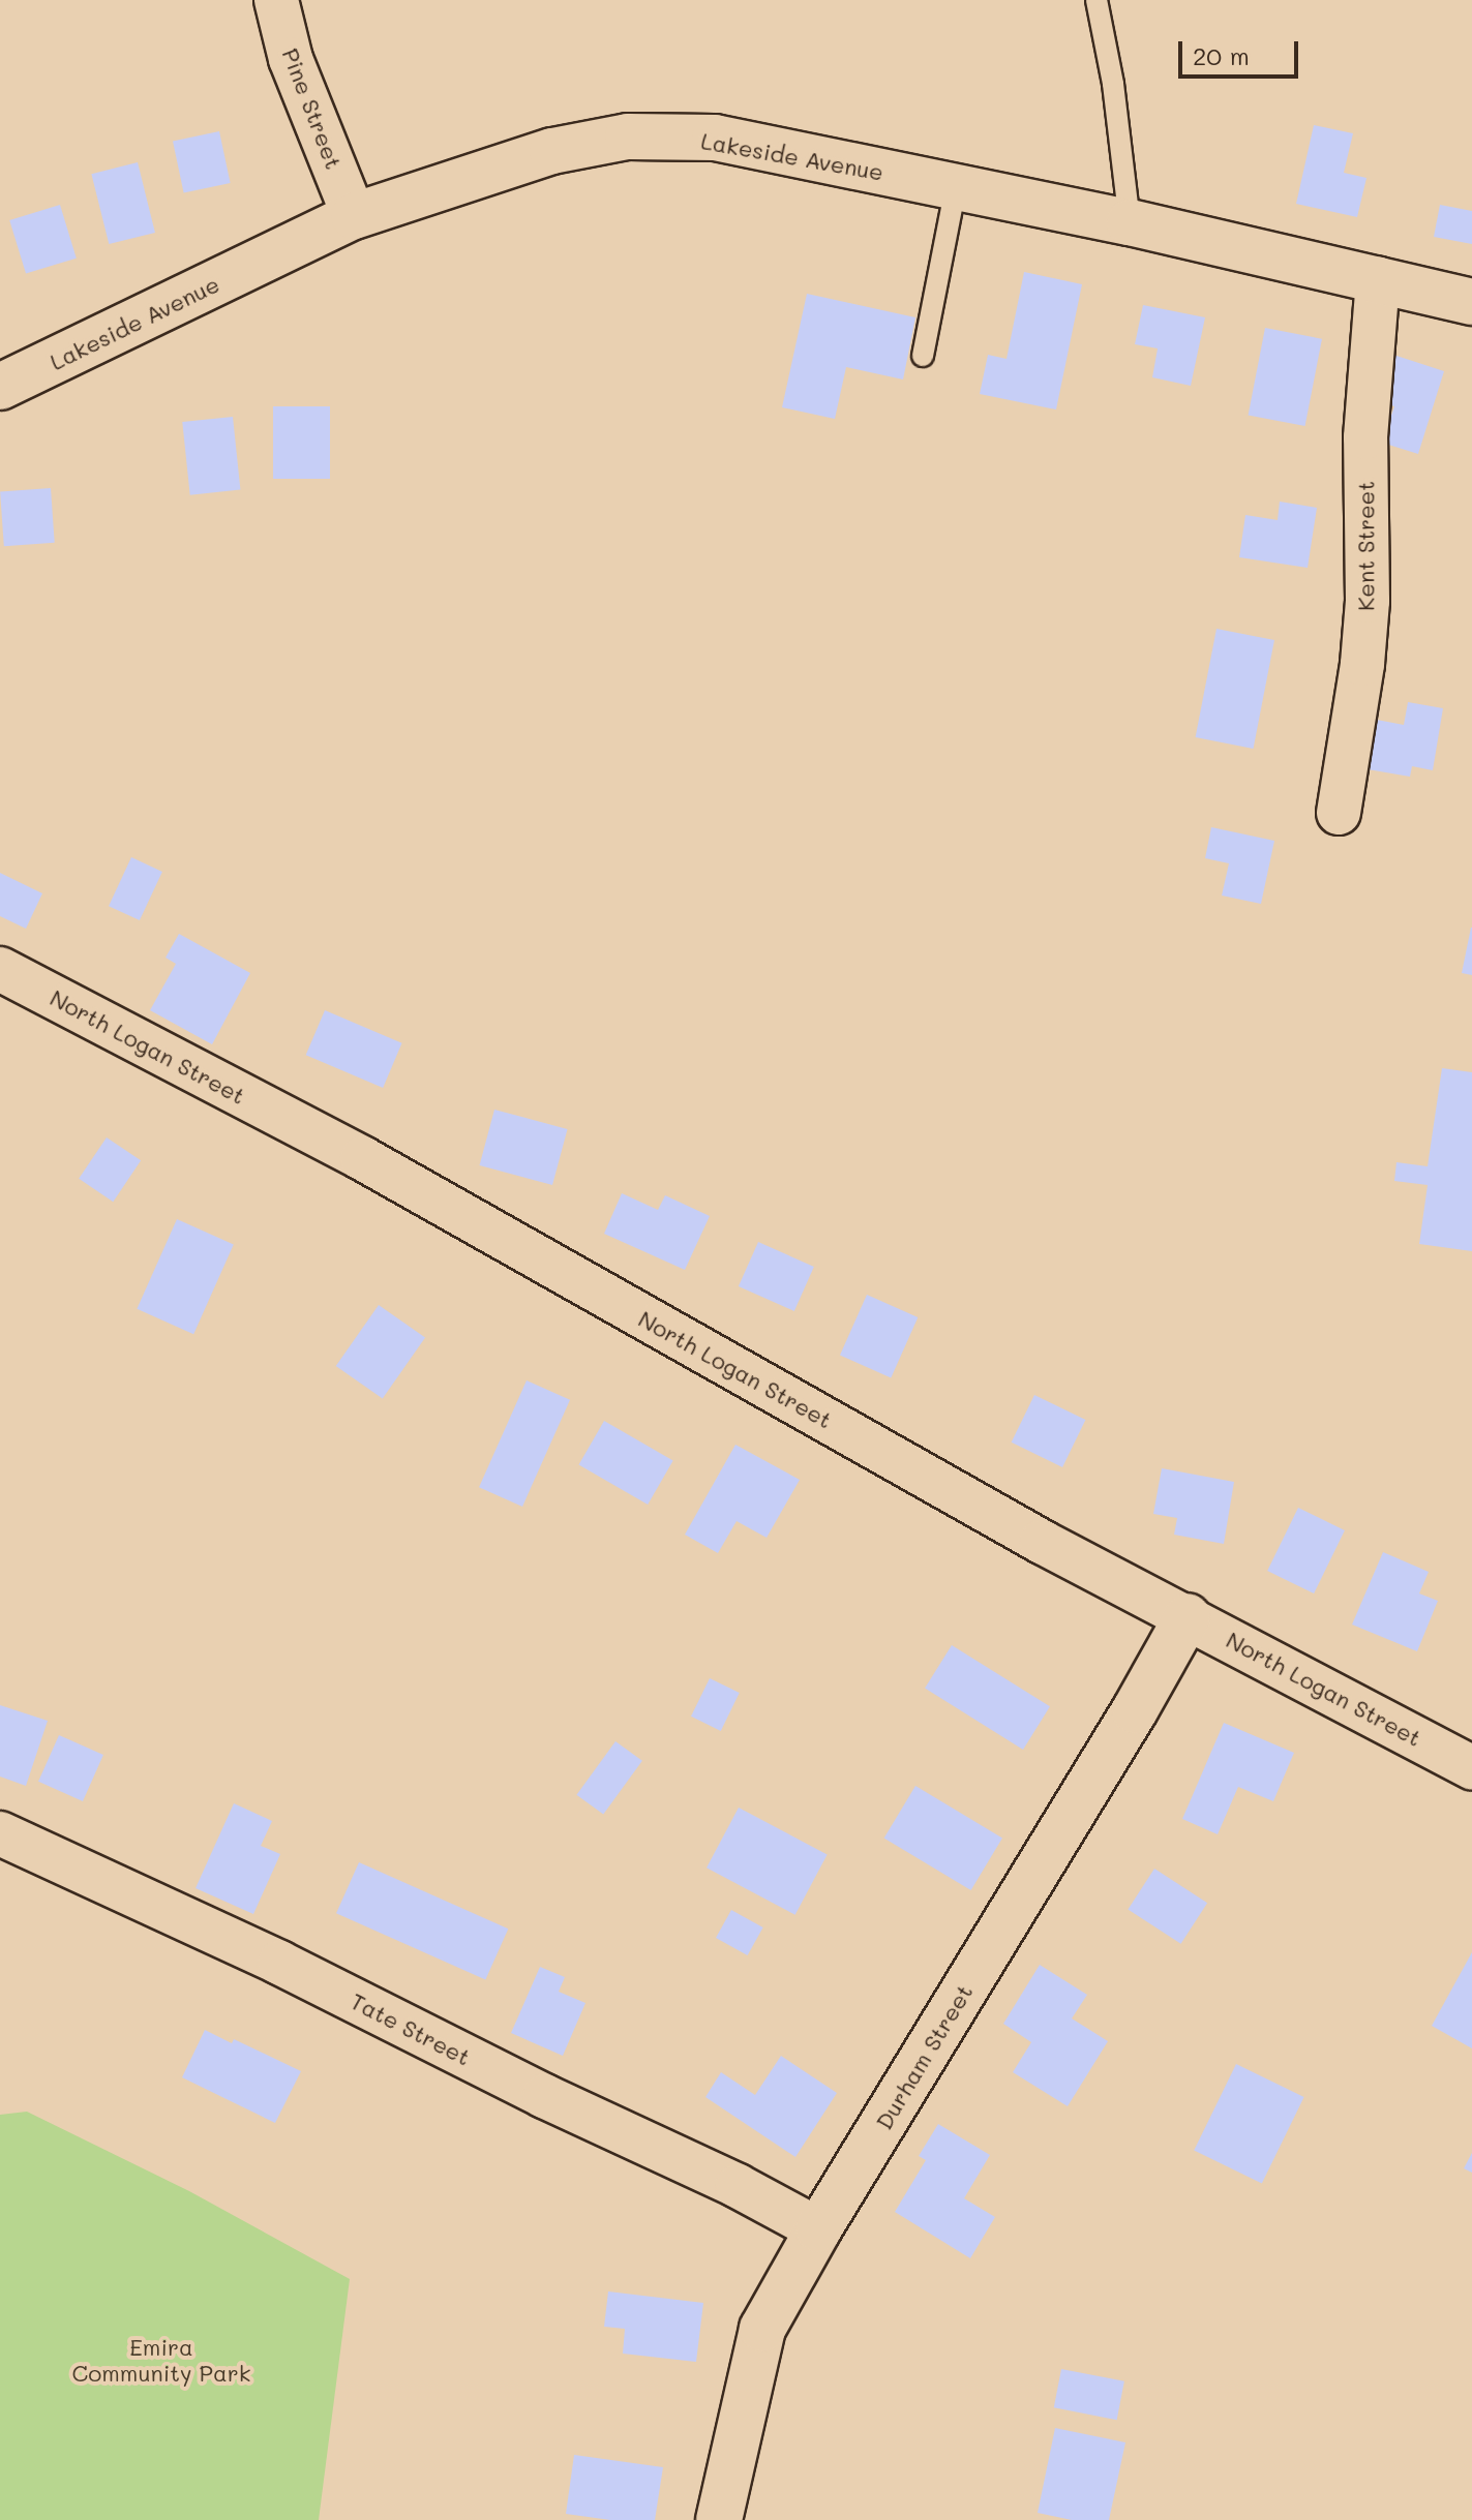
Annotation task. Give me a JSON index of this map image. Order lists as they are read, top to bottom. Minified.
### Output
{"streets":{"street":["Pine Street","Lakeside Avenue","Kent Street","North Logan Street","Tate Street","Durham Street"]},"crossings":[["Pine Street","Lakeside Avenue"],["Lakeside Avenue","Kent Street"],["North Logan Street","Durham Street"],["Tate Street","Durham Street"]],"parks":["Emira Community Park"],"scale_bar":"20 m"}
